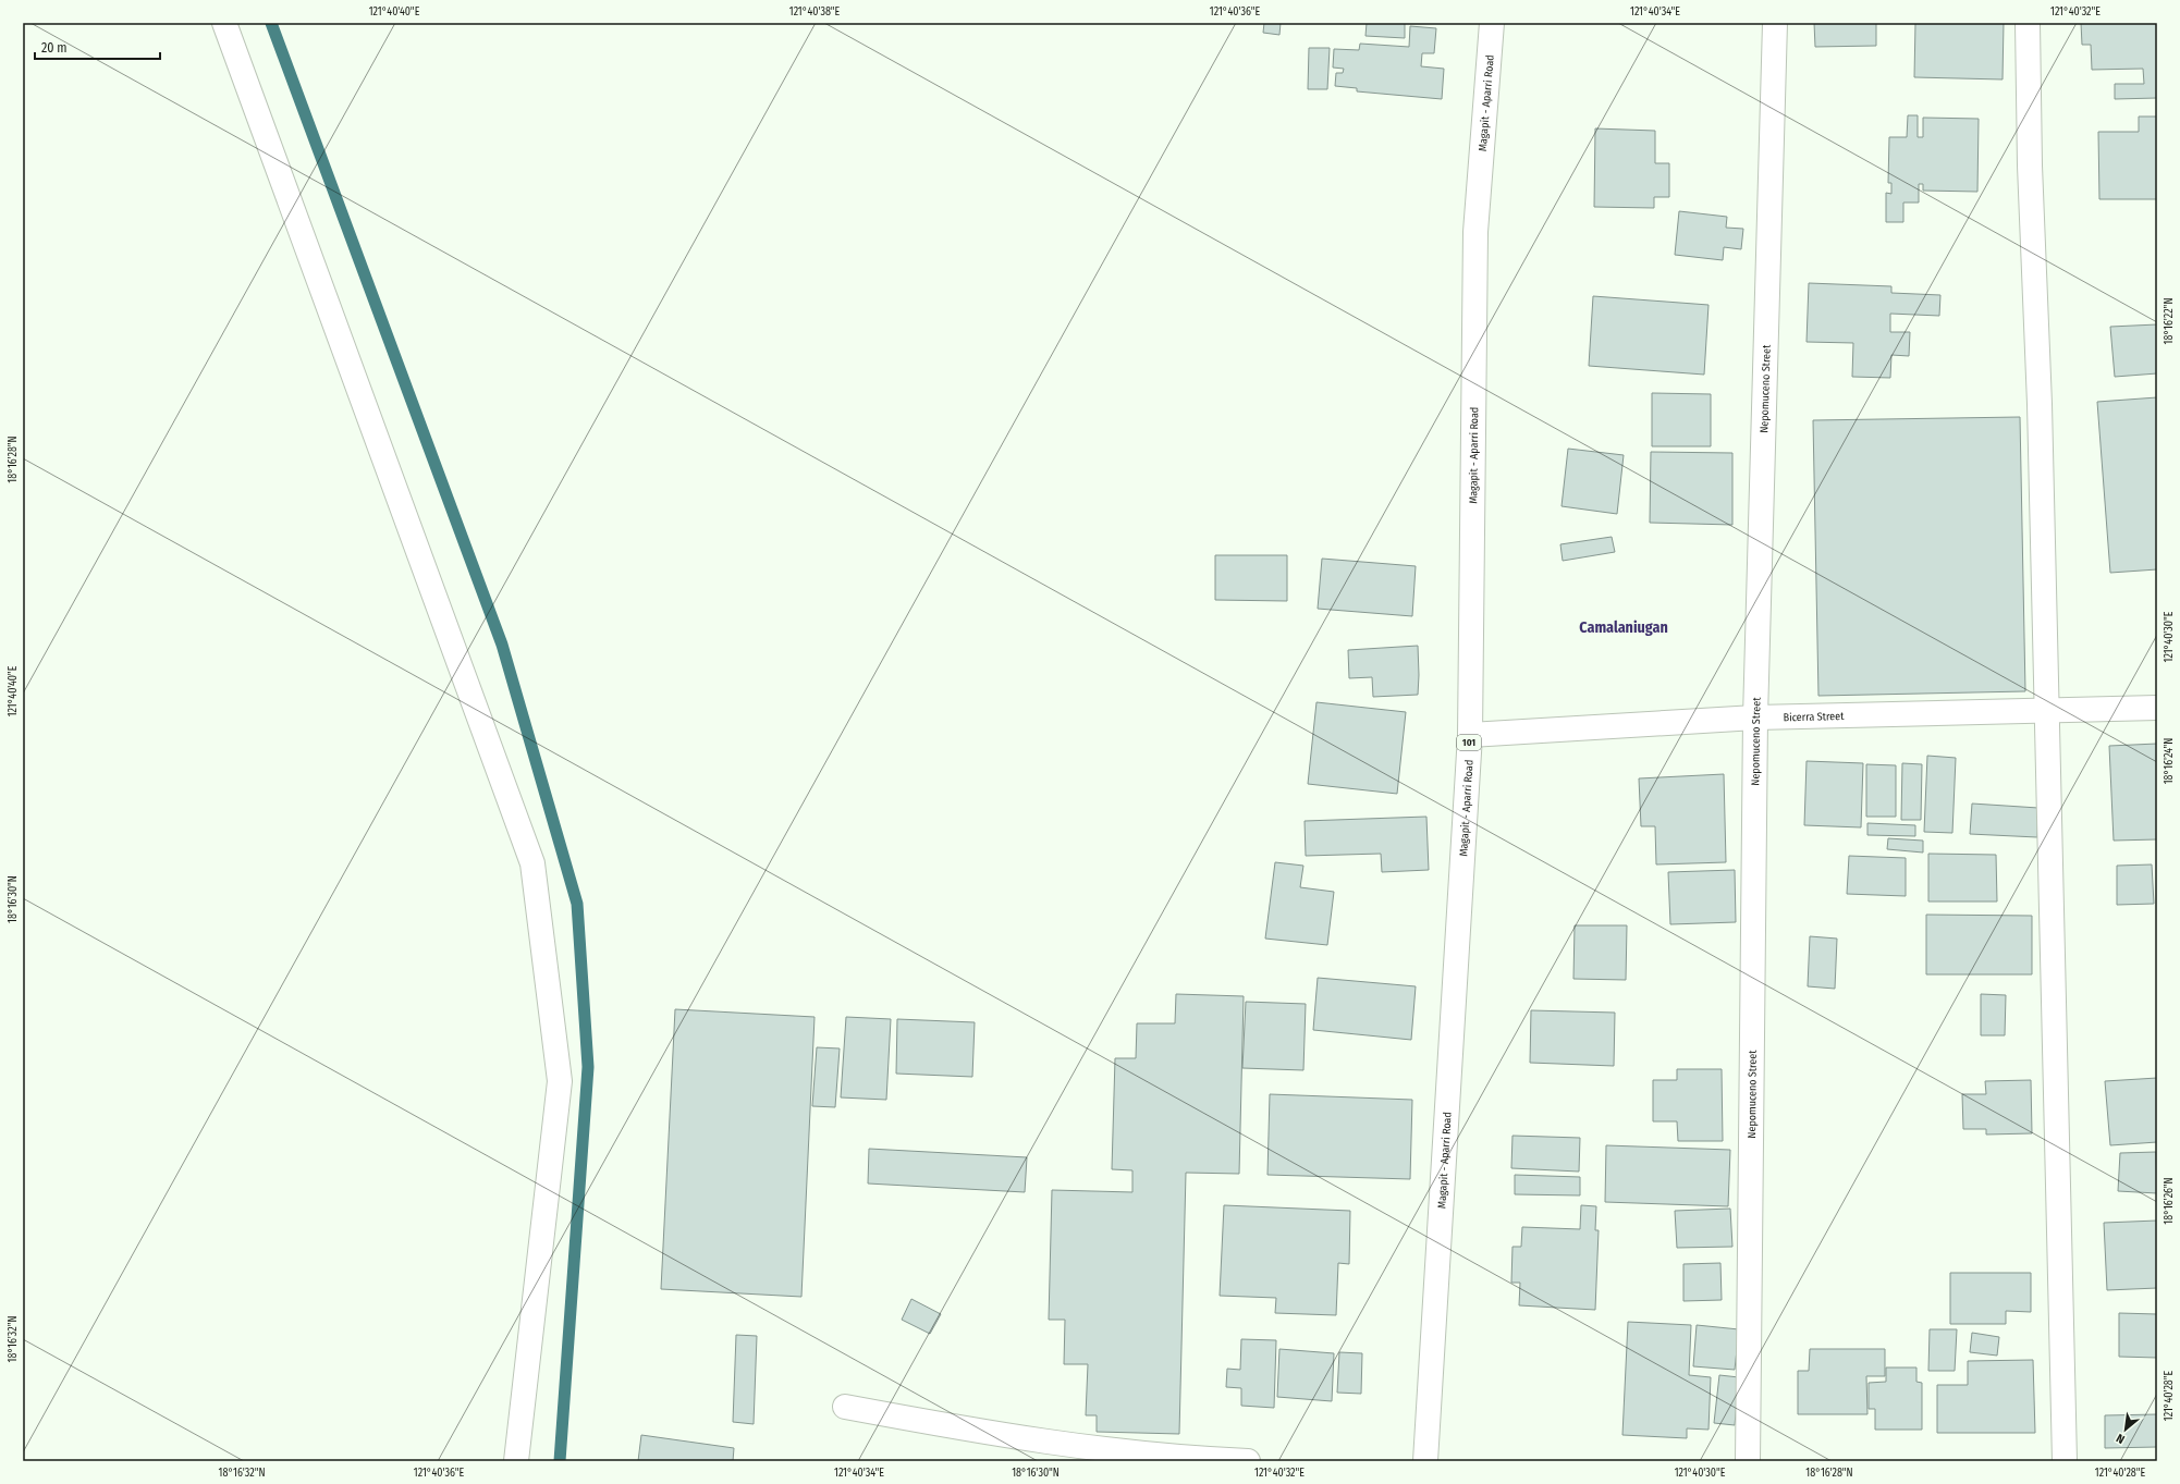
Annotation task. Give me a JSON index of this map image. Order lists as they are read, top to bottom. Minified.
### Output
{"streets":{"street":["Magapit - Aparri Road","Nepomuceno Street","Bicerra Street","101"]},"crossings":[["Magapit - Aparri Road","Bicerra Street"],["Nepomuceno Street","Bicerra Street"]],"districts":["Camalaniugan"],"scale_bar":"20 m","north":"bottom left","coordinates":["121°40'40\"E","121°40'38\"E","121°40'36\"E","121°40'34\"E","121°40'32\"E","18°16'22\"N","18°16'28\"N","121°40'30\"E","18°16'24\"N","18°16'30\"N","18°16'26\"N","18°16'32\"N","121°40'28\"E"]}
